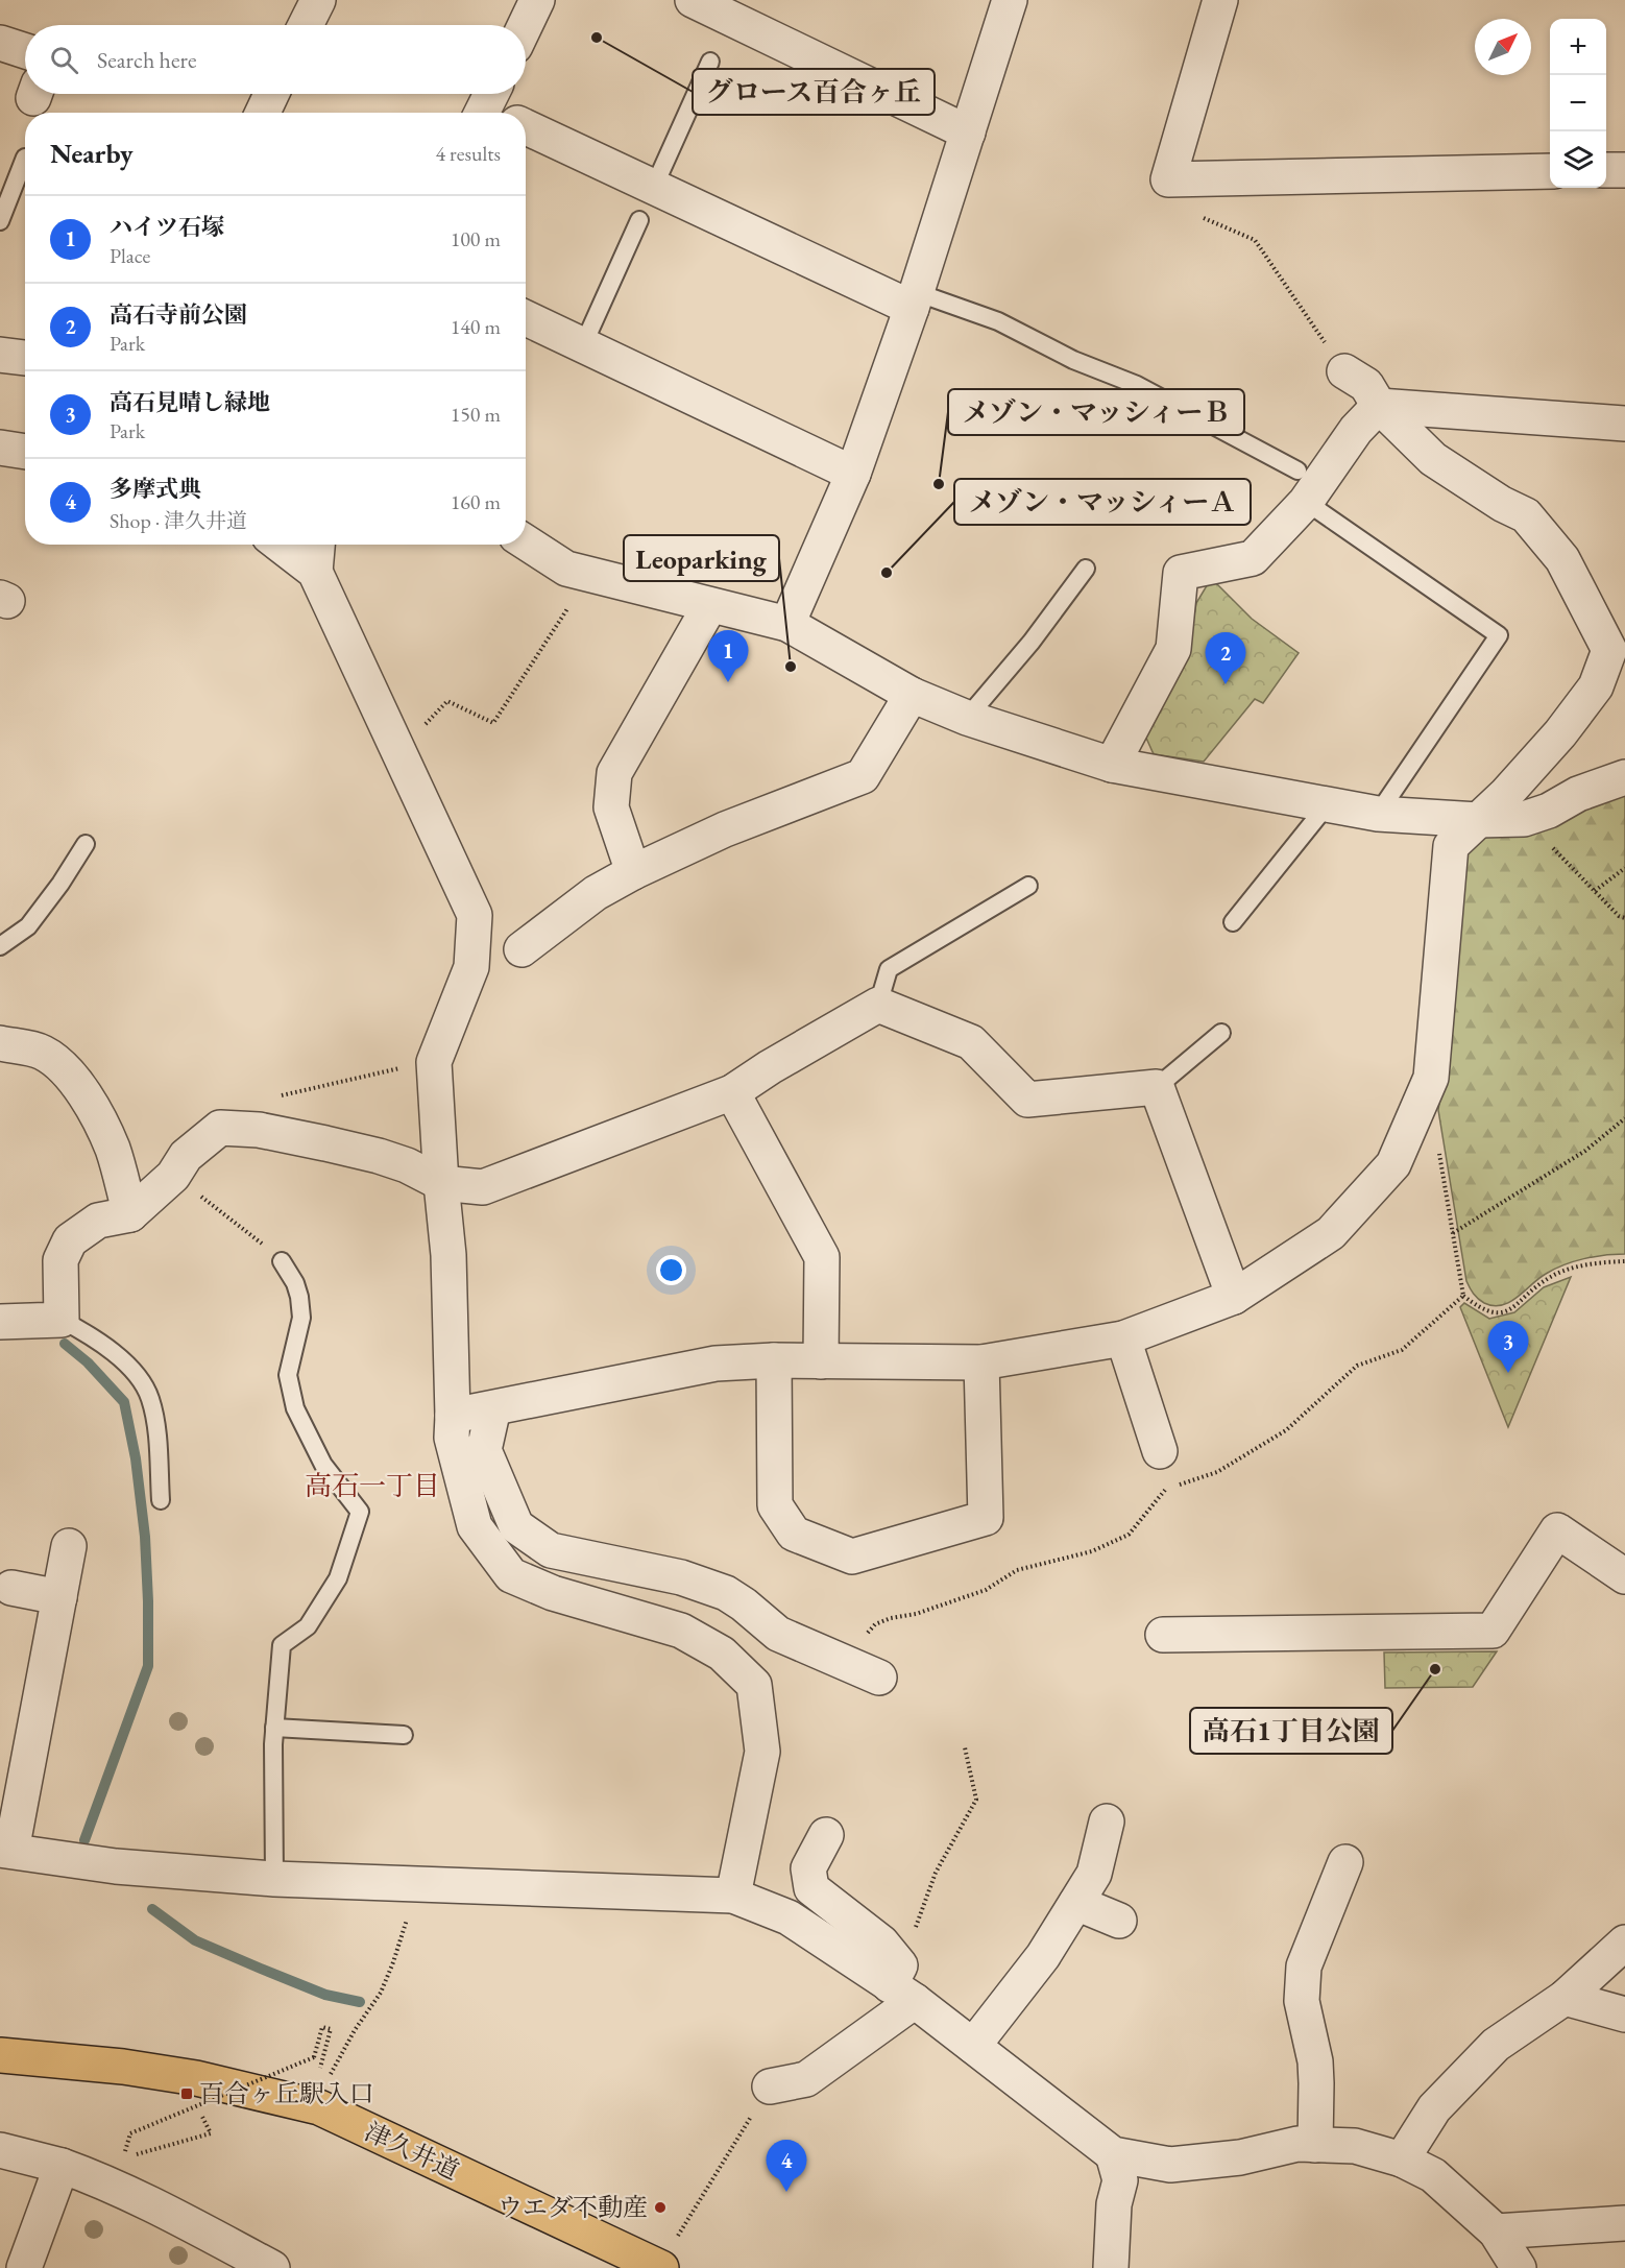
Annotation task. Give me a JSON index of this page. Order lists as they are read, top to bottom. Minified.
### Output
{"streets":{"main road":["津久井道"]},"districts":["高石一丁目"],"places":{"other":["グロース百合ヶ丘","メゾン・マッシィーＢ","メゾン・マッシィーＡ","Leoparking","高石1丁目公園","ウエダ不動産"],"transit":["百合ヶ丘駅入口"]},"north":"top right","page":{"map_buttons":["+","−"],"search":"Search here","heading":["Nearby","4 results"],"list":[{"mark":"1","name":"ハイツ石塚","note":"Place","value":"100 m"},{"mark":"2","name":"高石寺前公園","note":"Park","value":"140 m"},{"mark":"3","name":"高石見晴し緑地","note":"Park","value":"150 m"},{"mark":"4","name":"多摩式典","note":"Shop · 津久井道","value":"160 m"}],"pins":["1","2","3","4"]}}
